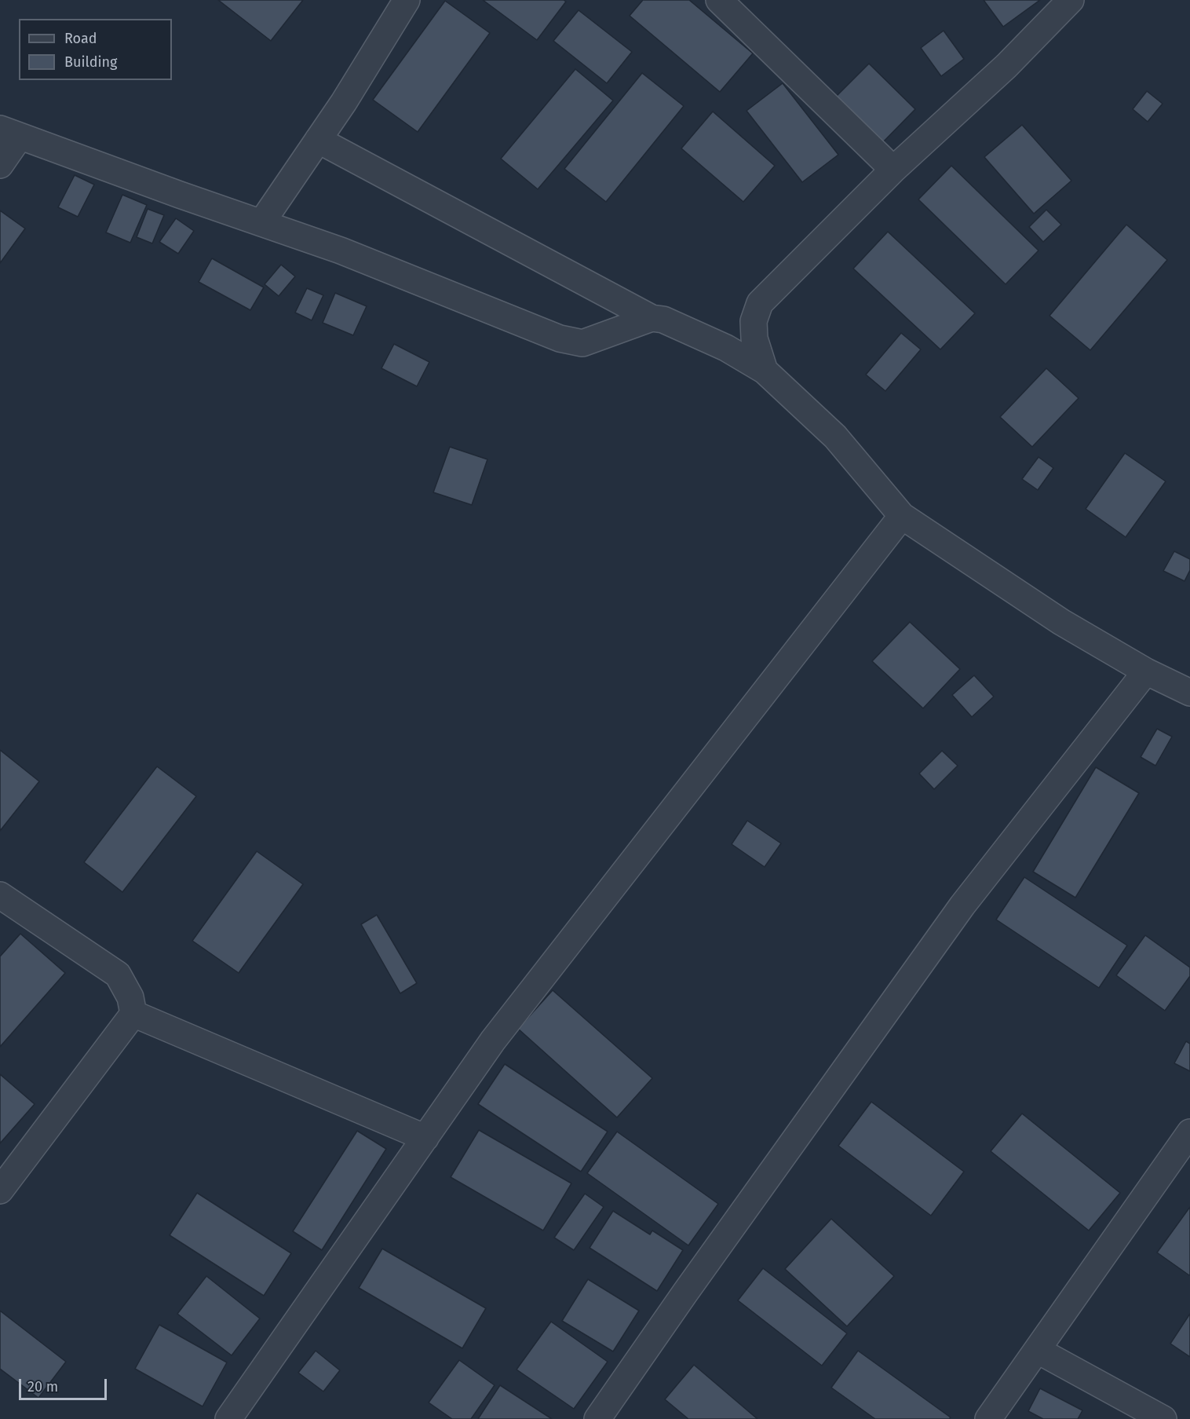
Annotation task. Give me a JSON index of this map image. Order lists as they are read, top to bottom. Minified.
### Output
{"legend":["Road","Building"],"scale_bar":"20 m"}
